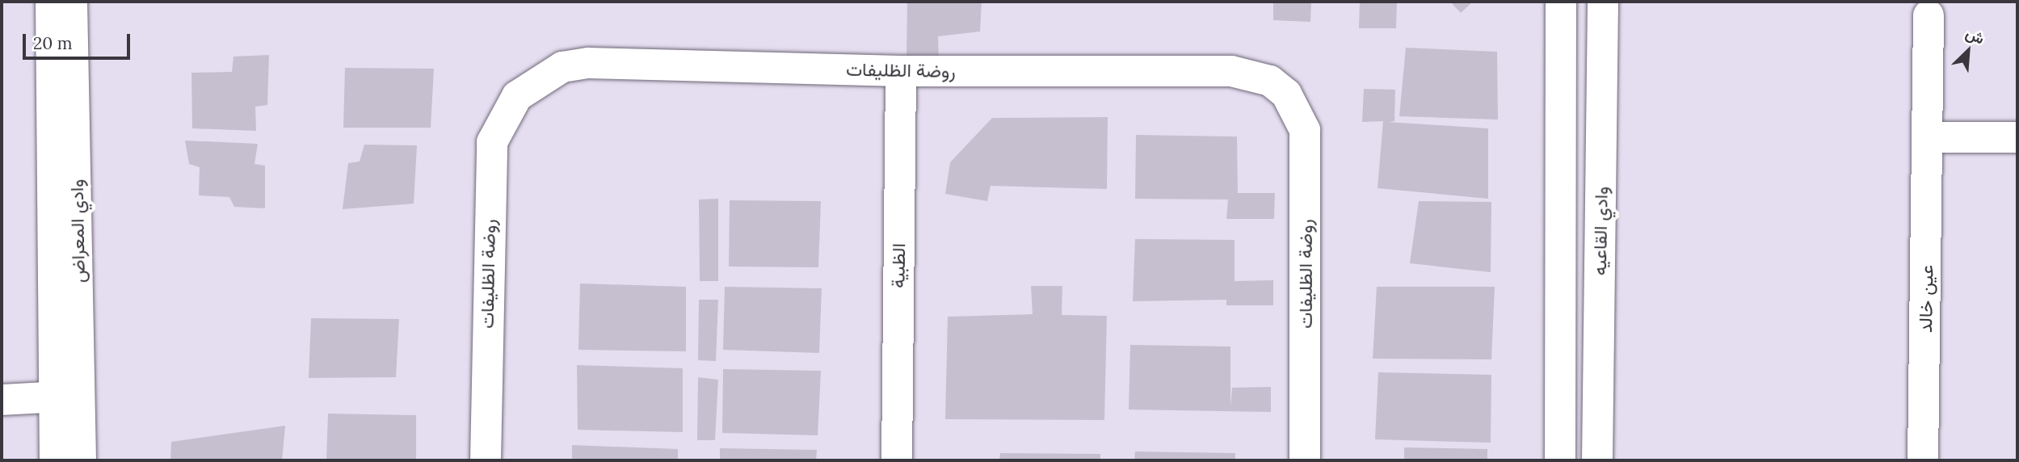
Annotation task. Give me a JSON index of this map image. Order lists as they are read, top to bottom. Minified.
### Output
{"streets":{"street":["روضة الظليفات","وادي المعراض","وادي القاعيه","الظبية","عين خالد"]},"crossings":[["روضة الظليفات","الظبية"]],"scale_bar":"20 m","north":"top right"}
